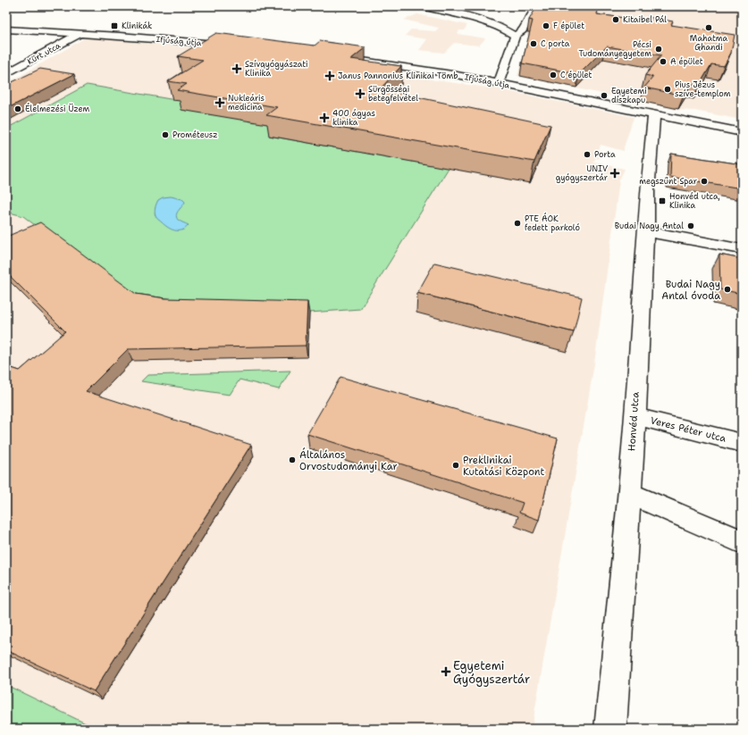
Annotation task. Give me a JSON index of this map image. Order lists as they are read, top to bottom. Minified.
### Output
{"streets":{"street":["Ifjúság útja","Kürt utca","Honvéd utca","Veres Péter utca"]},"crossings":[["Ifjúság útja","Kürt utca"],["Ifjúság útja","Honvéd utca"],["Honvéd utca","Veres Péter utca"]],"places":{"other":["Kitaibel Pál","F épület","Mahatma Ghandi","C porta","Pécsi Tudományegyetem","A épület","C épület","Pius Jézus szíve-templom","Egyetemi díszkapu","Élelmezési Üzem","Prométeusz","Porta","megszűnt Spar","PTE ÁOK fedett parkoló","Budai Nagy Antal","Budai Nagy Antal óvoda","Általános Orvostudományi Kar","Preklinikai Kutatási Központ"],"transit":["Klinikák","Honvéd utca, Klinika"],"health":["Szívgyógyászati Klinika","Janus Pannonius Klinikai Tömb","Sürgősségi betegfelvétel","Nukleáris medicina","400 ágyas klinika","UNIV gyógyszertár","Egyetemi Gyógyszertár"]}}
